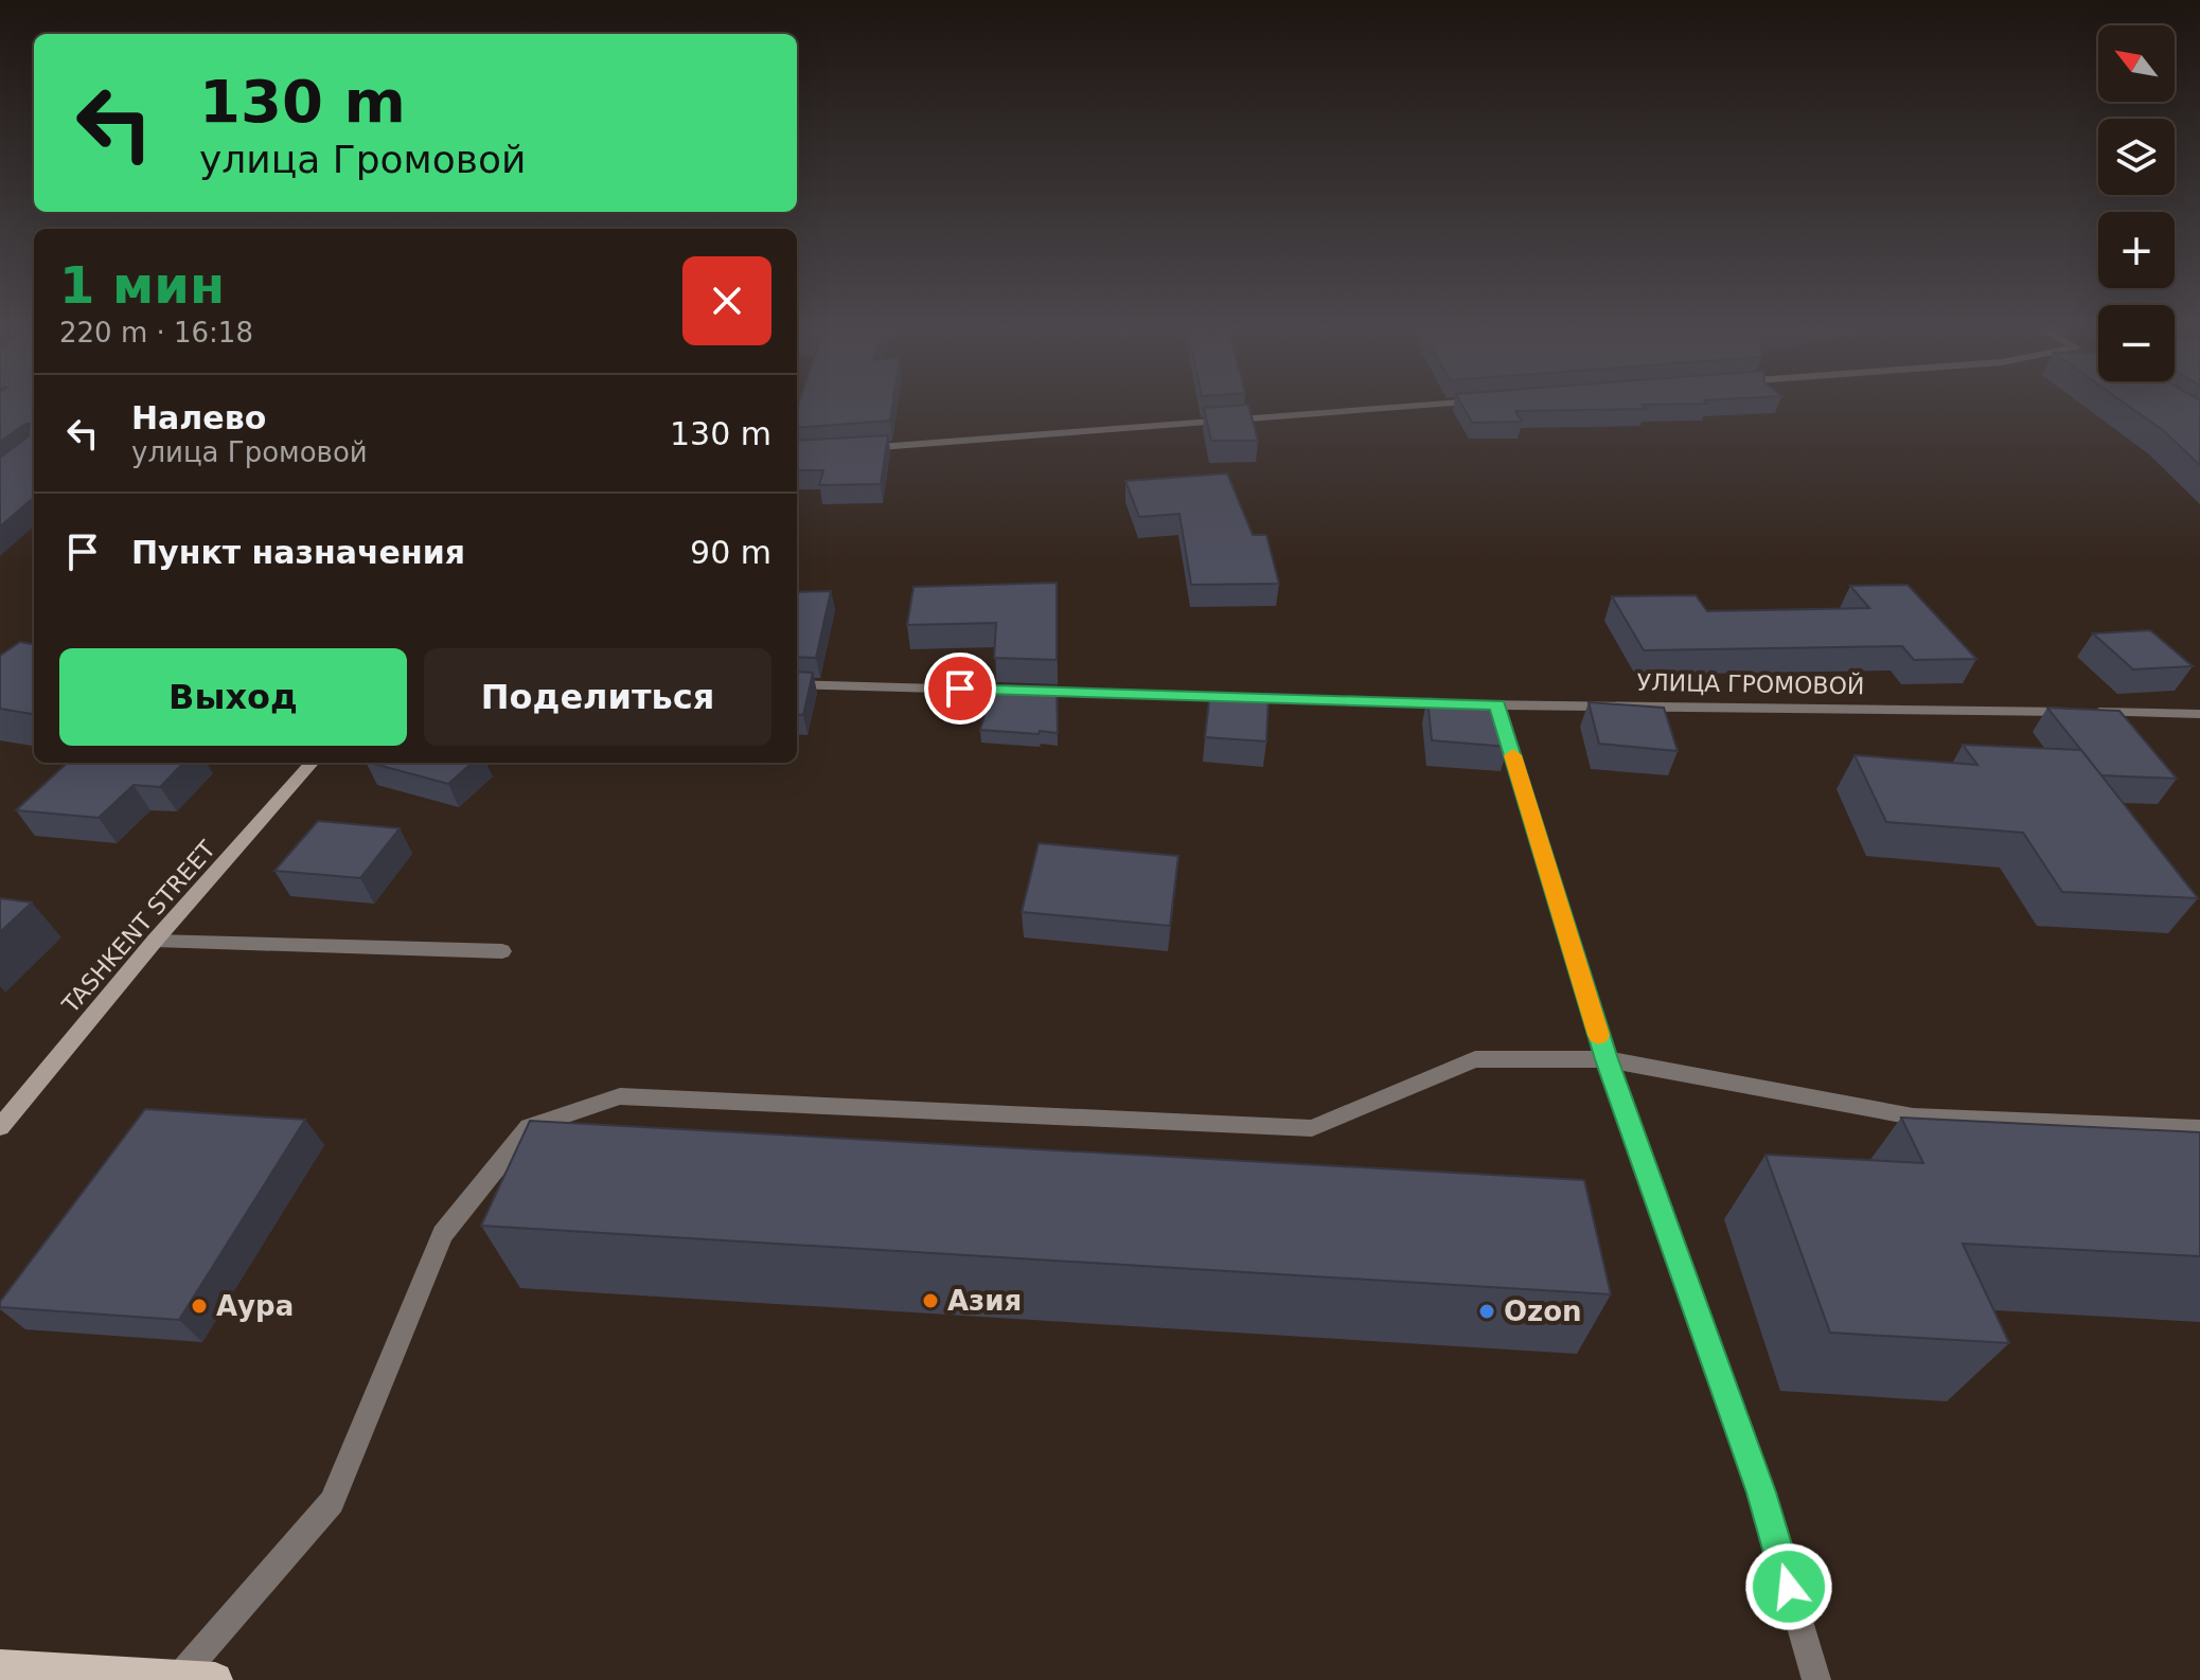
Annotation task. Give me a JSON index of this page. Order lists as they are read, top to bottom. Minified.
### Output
{"streets":{"main road":["TASHKENT STREET"],"street":["УЛИЦА ГРОМОВОЙ"]},"places":["Азия","Аура","Ozon"],"north":"top left","page":{"map_buttons":["+","−"],"turn":["130 m","улица Громовой"],"heading":["1 мин","220 m · 16:18"],"list":[{"name":"Налево","note":"улица Громовой","value":"130 m"},{"name":"Пункт назначения","value":"90 m"}],"buttons":["Выход","Поделиться"]}}
